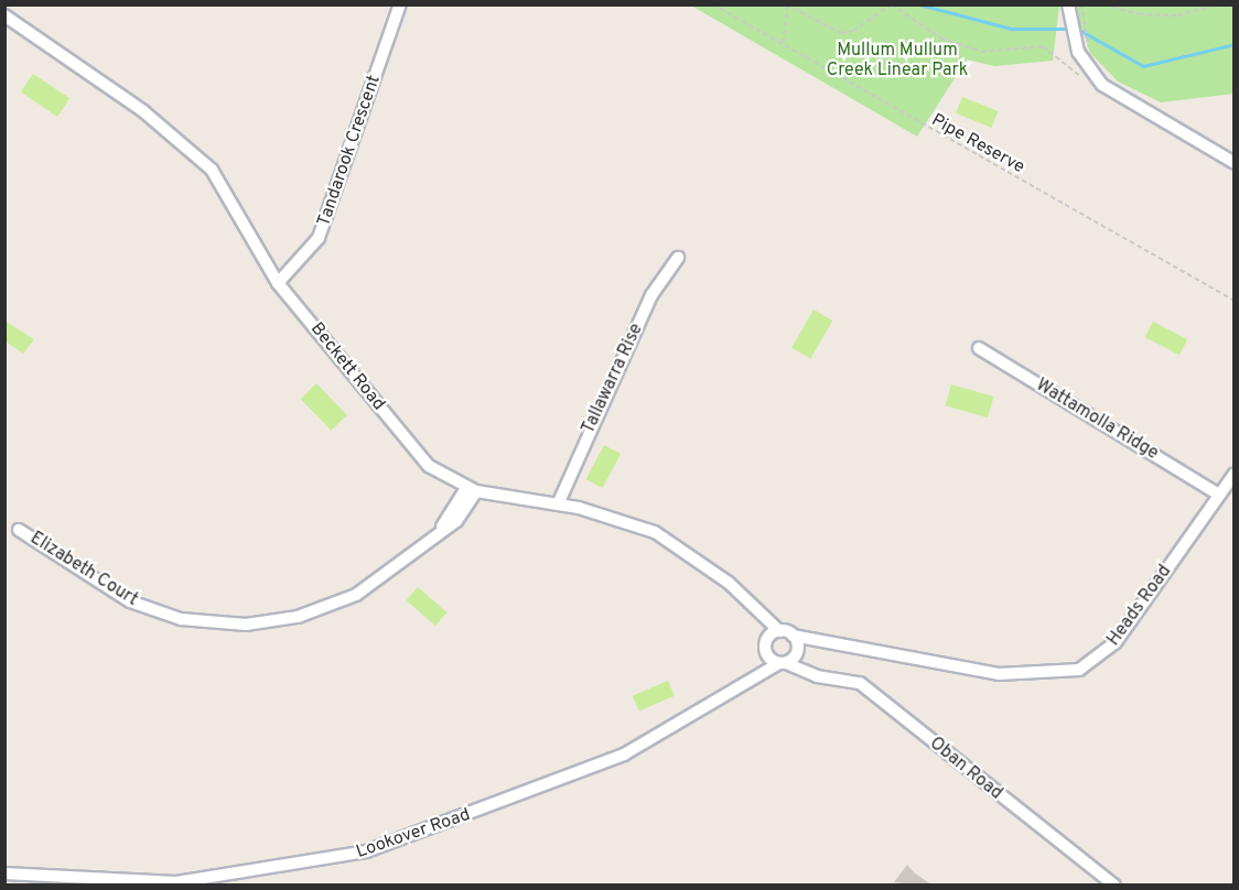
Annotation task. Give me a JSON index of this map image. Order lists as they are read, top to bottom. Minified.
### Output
{"streets":{"street":["Tandarook Crescent","Beckett Road","Tallawarra Rise","Wattamolla Ridge","Elizabeth Court","Heads Road","Oban Road","Lookover Road"],"path":["Pipe Reserve"]},"crossings":[["Tandarook Crescent","Beckett Road"],["Beckett Road","Tallawarra Rise"],["Beckett Road","Elizabeth Court"],["Beckett Road","Heads Road"],["Wattamolla Ridge","Heads Road"],["Oban Road","Lookover Road"]],"parks":["Mullum Mullum Creek Linear Park"]}
